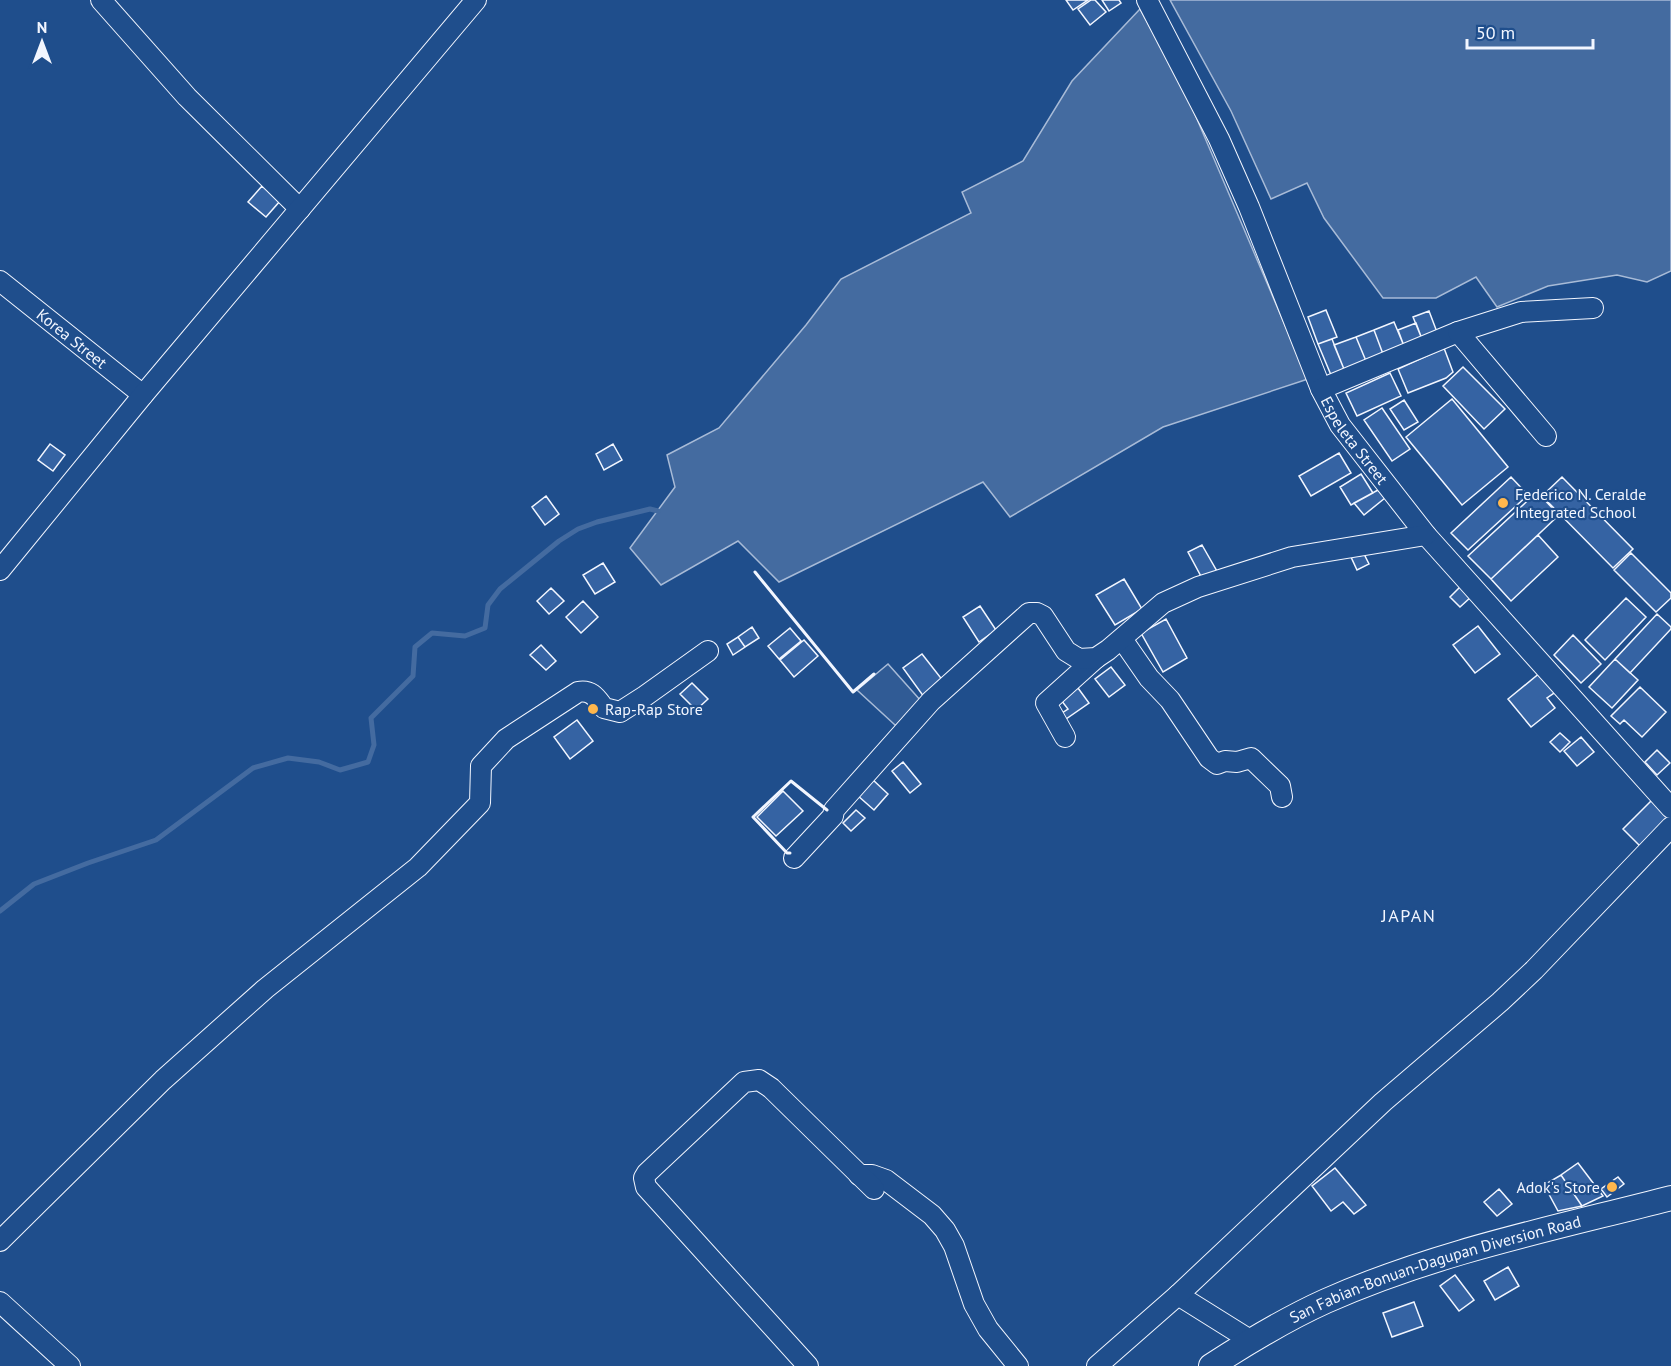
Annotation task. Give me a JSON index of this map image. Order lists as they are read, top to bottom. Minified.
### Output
{"streets":{"main road":["San Fabian-Bonuan-Dagupan Diversion Road"],"street":["Korea Street","Espeleta Street"]},"districts":["JAPAN"],"places":["Federico N. Ceralde Integrated School","Rap-Rap Store","Adok's Store"],"scale_bar":"50 m","north":"top"}
